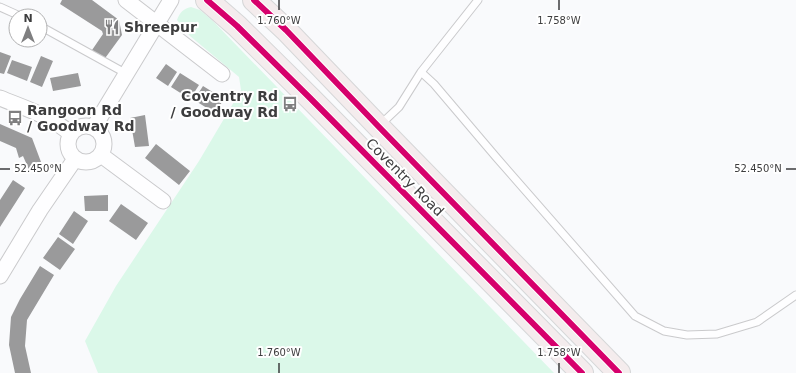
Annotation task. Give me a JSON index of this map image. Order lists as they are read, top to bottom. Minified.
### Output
{"streets":{"highway":["Coventry Road"]},"places":{"restaurant":["Shreepur"],"bus stop":["Coventry Rd / Goodway Rd","Rangoon Rd / Goodway Rd"]},"north":"top","coordinates":["1.760°W","1.758°W","52.450°N"]}
